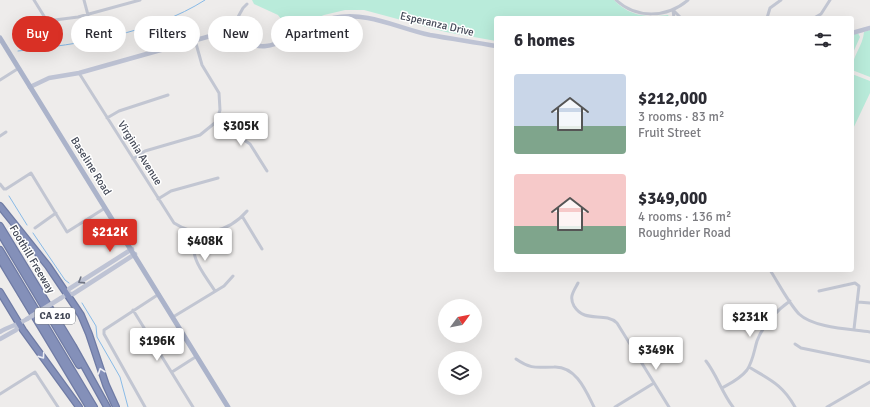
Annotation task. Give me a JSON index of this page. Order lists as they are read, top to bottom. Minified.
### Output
{"streets":{"highway":["Foothill Freeway","CA 210"],"main road":["Esperanza Drive","Baseline Road"],"street":["Virginia Avenue"]},"crossings":[["Esperanza Drive","Virginia Avenue"],["Esperanza Drive","Baseline Road"]],"north":"top right","page":{"chip":["Buy","Rent","Filters","New","Apartment"],"heading":"6 homes","list":[{"name":"$212,000","note":"3 rooms · 83 m² · Fruit Street"},{"name":"$349,000","note":"4 rooms · 136 m² · Roughrider Road"}],"price":["$305K","$212K","$408K","$231K","$196K","$349K"]}}
